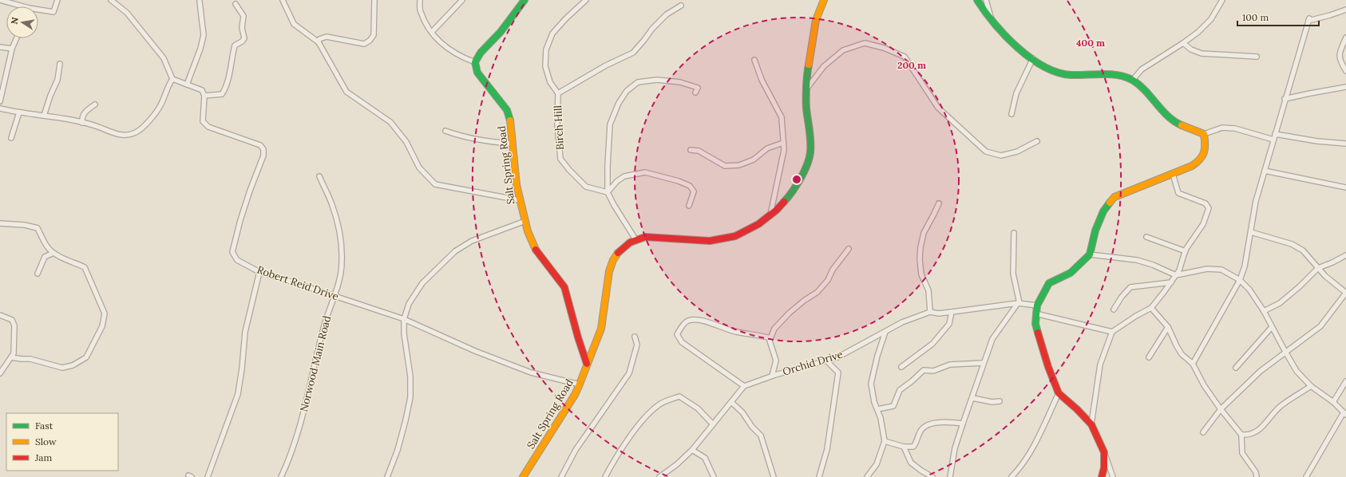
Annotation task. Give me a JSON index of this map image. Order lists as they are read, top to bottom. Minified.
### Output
{"streets":{"street":["Birch Hill","Salt Spring Road","Robert Reid Drive","Orchid Drive","Norwood Main Road"]},"crossings":[["Salt Spring Road","Robert Reid Drive"],["Robert Reid Drive","Norwood Main Road"]],"legend":["Fast","Slow","Jam"],"scale_bar":"100 m","north":"left","rings":["400 m","200 m"]}
